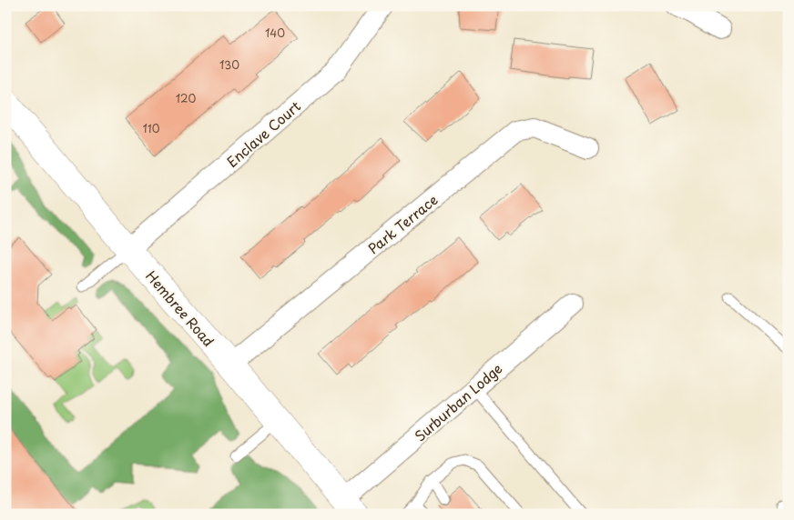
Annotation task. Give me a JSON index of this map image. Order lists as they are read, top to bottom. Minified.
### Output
{"streets":{"street":["Enclave Court","Park Terrace","Hembree Road","Surburban Lodge"]},"crossings":[["Enclave Court","Hembree Road"],["Park Terrace","Hembree Road"],["Hembree Road","Surburban Lodge"]],"house_numbers":["140","130","120","110"]}
